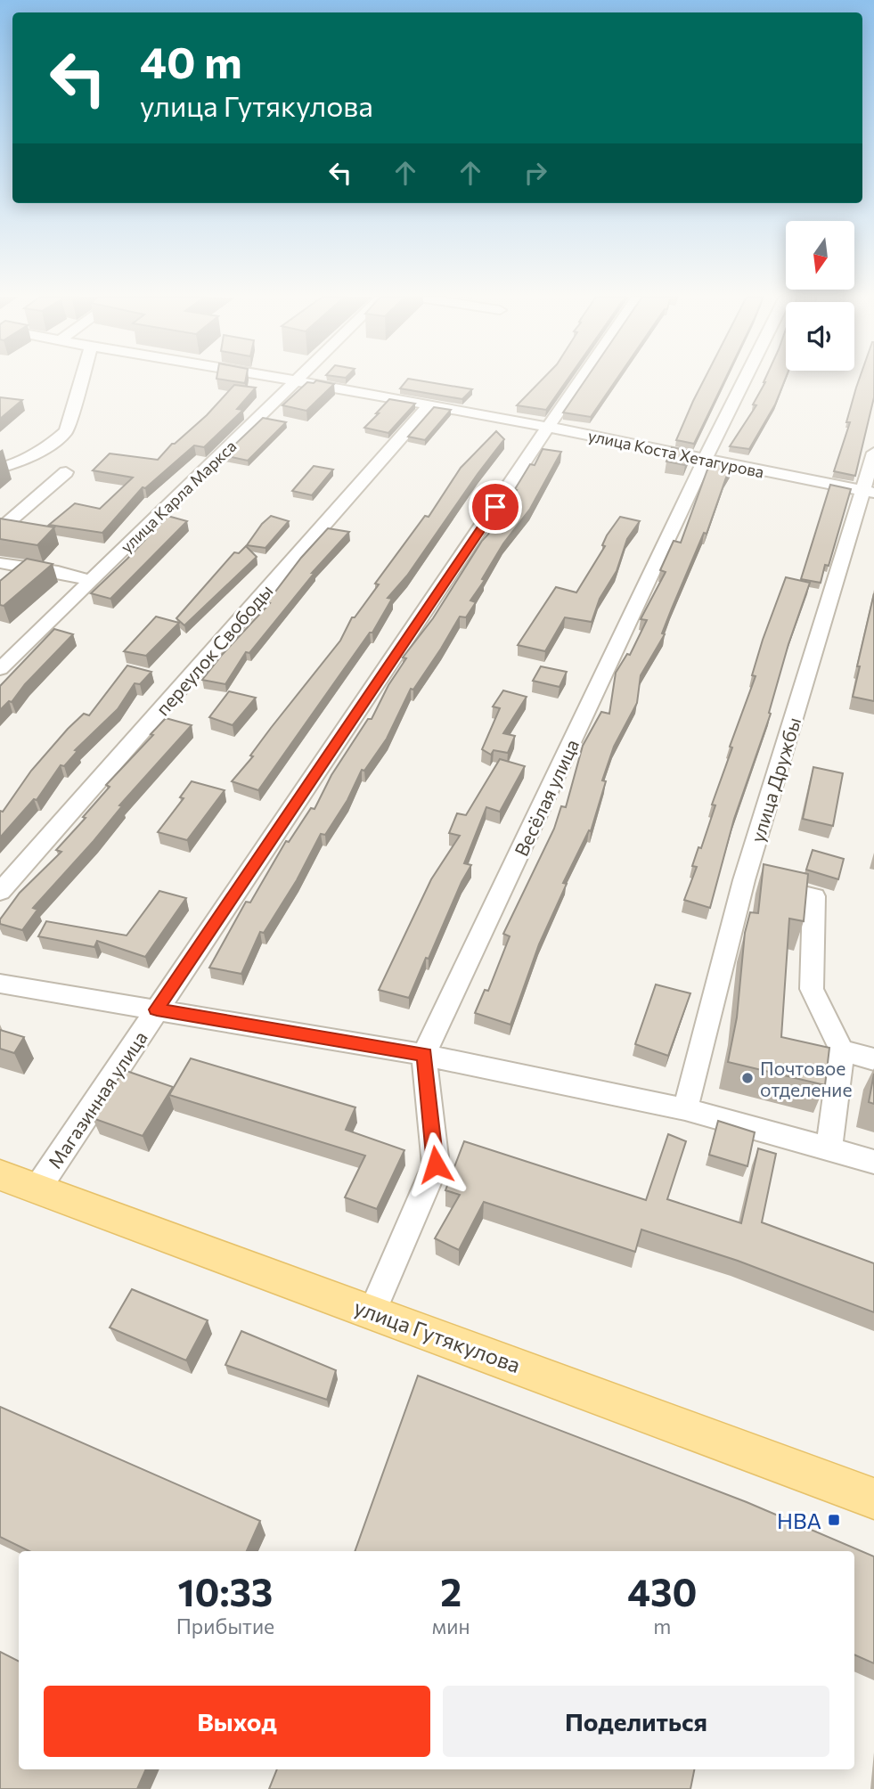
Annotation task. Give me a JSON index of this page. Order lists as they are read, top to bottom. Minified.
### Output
{"streets":{"main road":["улица Гутякулова"],"street":["улица Коста Хетагурова","улица Карла Маркса","переулок Свободы","улица Дружбы","Весёлая улица","Магазинная улица"]},"crossings":[["улица Коста Хетагурова","улица Карла Маркса"],["улица Коста Хетагурова","переулок Свободы"],["улица Коста Хетагурова","улица Дружбы"],["улица Коста Хетагурова","Весёлая улица"],["улица Коста Хетагурова","Магазинная улица"],["Магазинная улица","улица Гутякулова"]],"places":{"other":["Почтовое отделение"],"transit":["НВА"]},"north":"bottom","page":{"turn":["40 m","улица Гутякулова"],"eta":["10:33","Прибытие","2","мин","430","m"],"buttons":["Выход","Поделиться"]}}
